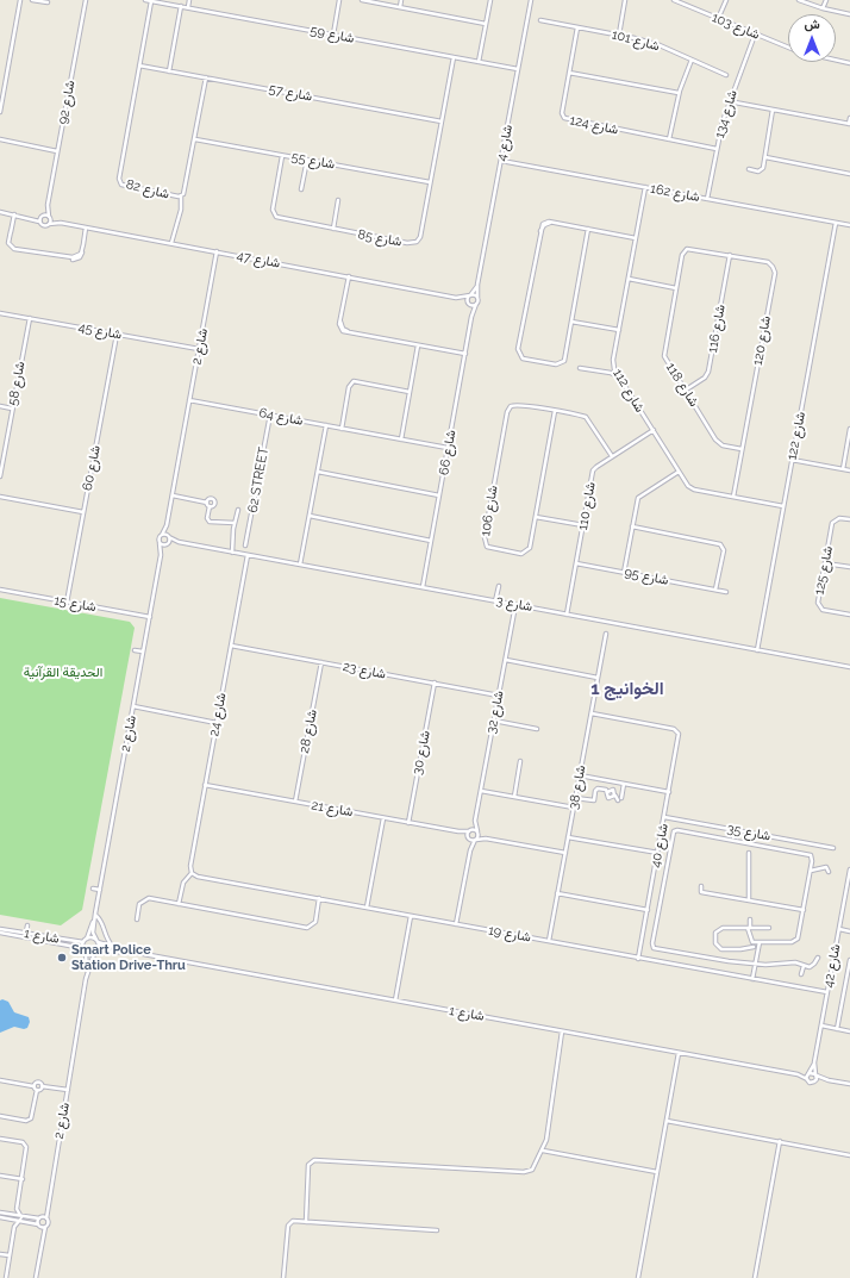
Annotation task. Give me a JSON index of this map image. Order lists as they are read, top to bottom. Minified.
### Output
{"streets":{"street":["شارع 103","شارع 59","شارع 101","شارع 57","شارع 92","شارع 134","شارع 124","شارع 4","شارع 55","شارع 82","شارع 162","شارع 85","شارع 47","شارع 116","شارع 45","شارع 120","شارع 2","شارع 58","شارع 118","شارع 112","شارع 64","شارع 122","شارع 66","شارع 60","62 STREET","شارع 110","شارع 106","شارع 125","شارع 95","شارع 15","شارع 3","شارع 23","شارع 32","شارع 24","شارع 28","شارع 30","شارع 38","شارع 21","شارع 35","شارع 40","شارع 19","شارع 1","شارع 42"]},"crossings":[["شارع 103","شارع 134"],["شارع 59","شارع 4"],["شارع 59","شارع 82"],["شارع 59","شارع 85"],["شارع 101","شارع 124"],["شارع 57","شارع 82"],["شارع 57","شارع 85"],["شارع 92","شارع 47"],["شارع 134","شارع 124"],["شارع 134","شارع 162"],["شارع 4","شارع 162"],["شارع 4","شارع 47"],["شارع 4","شارع 66"],["شارع 55","شارع 82"],["شارع 55","شارع 85"],["شارع 162","شارع 112"],["شارع 162","شارع 122"],["شارع 47","شارع 2"],["شارع 47","شارع 66"],["شارع 116","شارع 120"],["شارع 116","شارع 118"],["شارع 45","شارع 2"],["شارع 45","شارع 58"],["شارع 45","شارع 60"],["شارع 120","شارع 118"],["شارع 120","شارع 112"],["شارع 2","شارع 64"],["شارع 2","شارع 15"],["شارع 2","شارع 3"],["شارع 2","شارع 1"],["شارع 112","شارع 122"],["شارع 112","شارع 110"],["شارع 64","شارع 66"],["شارع 64","62 STREET"],["شارع 122","شارع 3"],["شارع 66","شارع 3"],["شارع 60","شارع 15"],["شارع 110","شارع 95"],["شارع 110","شارع 3"],["شارع 3","شارع 32"],["شارع 3","شارع 24"],["شارع 23","شارع 32"],["شارع 23","شارع 24"],["شارع 23","شارع 28"],["شارع 23","شارع 30"],["شارع 32","شارع 21"],["شارع 24","شارع 21"],["شارع 24","شارع 19"],["شارع 28","شارع 21"],["شارع 30","شارع 21"],["شارع 38","شارع 40"],["شارع 38","شارع 19"],["شارع 35","شارع 40"],["شارع 40","شارع 19"],["شارع 19","شارع 42"],["شارع 1","شارع 42"]],"districts":["الخوانيج 1"],"parks":["الحديقة القرآنية"],"places":["Smart Police Station Drive-Thru"],"north":"top"}
